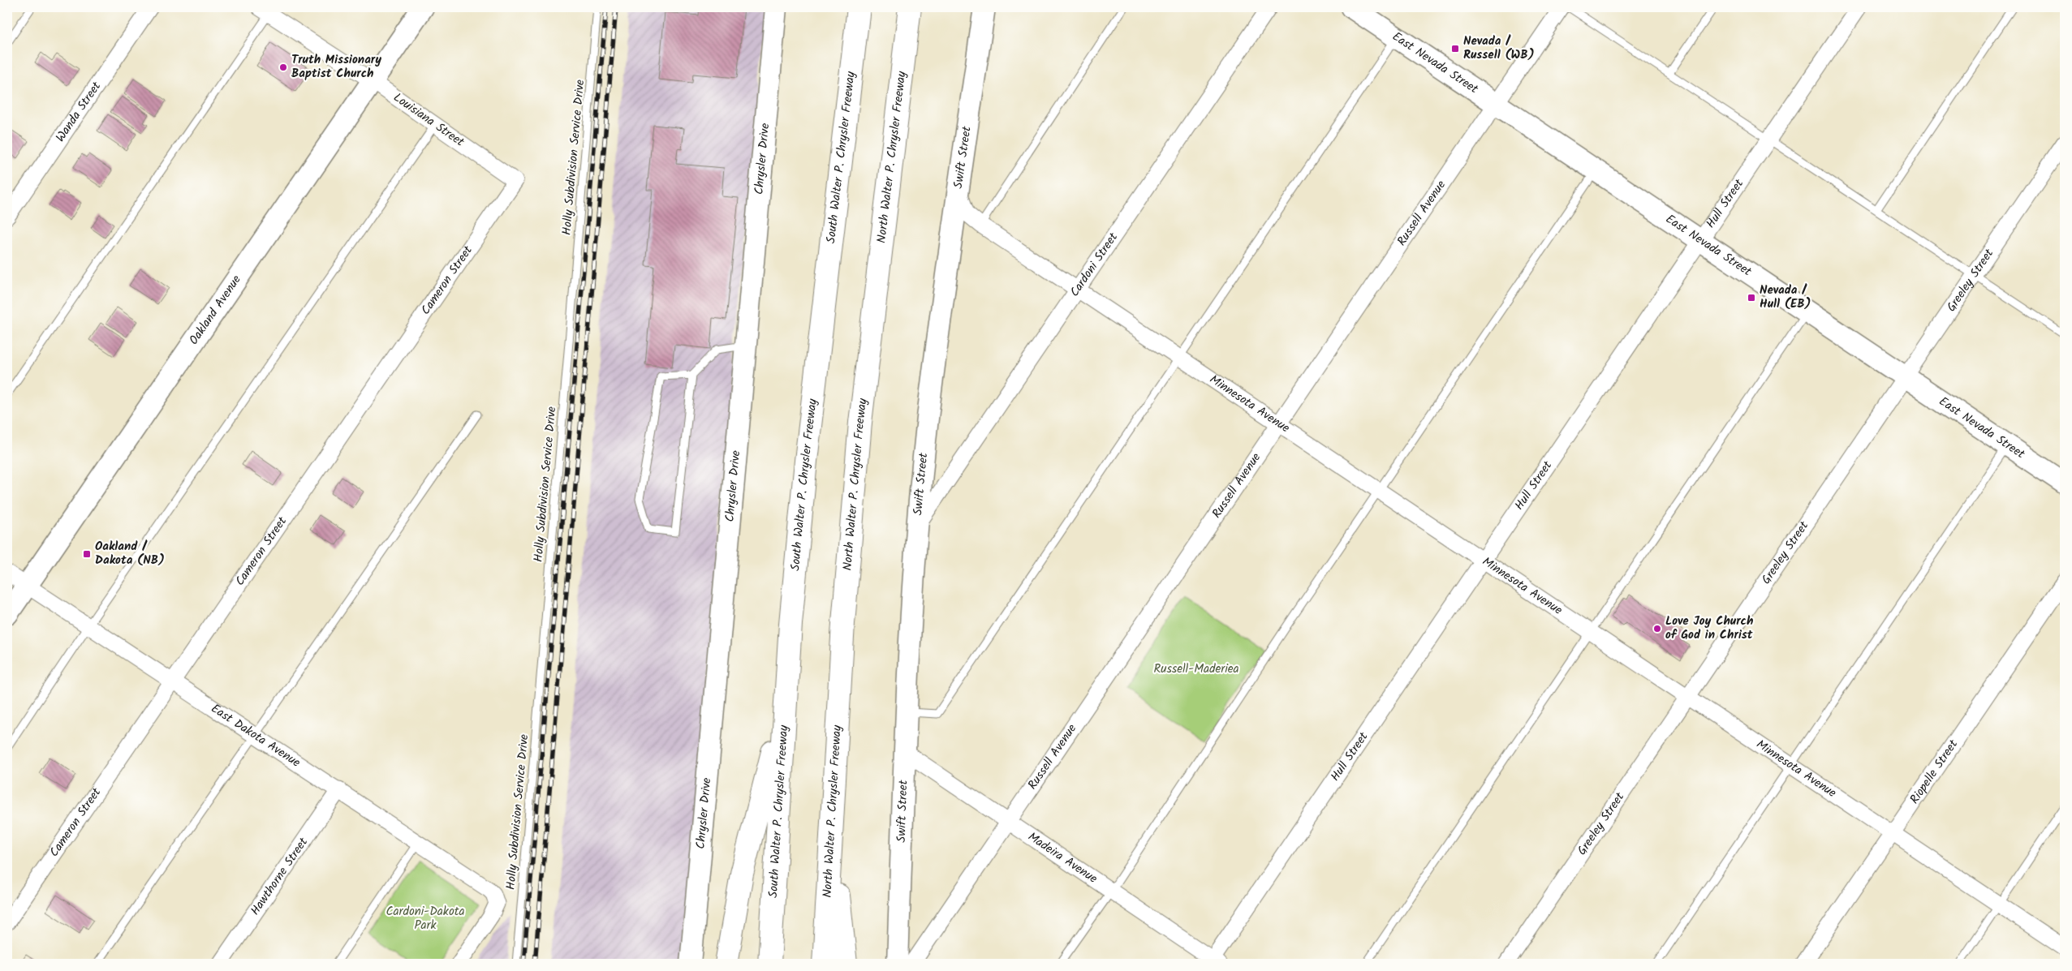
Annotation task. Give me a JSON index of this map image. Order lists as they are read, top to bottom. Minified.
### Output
{"streets":{"highway":["South Walter P. Chrysler Freeway","North Walter P. Chrysler Freeway"],"main road":["East Nevada Street","Chrysler Drive","Swift Street","Oakland Avenue"],"street":["Wanda Street","Louisiana Street","Hull Street","Russell Avenue","Cardoni Street","Cameron Street","Greeley Street","Minnesota Avenue","East Dakota Avenue","Riopelle Street","Madeira Avenue","Hawthorne Street"],"lane":["Holly Subdivision Service Drive"]},"crossings":[["East Nevada Street","Hull Street"],["East Nevada Street","Russell Avenue"],["East Nevada Street","Greeley Street"],["Louisiana Street","Cameron Street"],["Louisiana Street","Oakland Avenue"],["Swift Street","Cardoni Street"],["Swift Street","Minnesota Avenue"],["Swift Street","Madeira Avenue"],["Hull Street","Minnesota Avenue"],["Hull Street","Madeira Avenue"],["Russell Avenue","Minnesota Avenue"],["Russell Avenue","Madeira Avenue"],["Cardoni Street","Minnesota Avenue"],["Cameron Street","East Dakota Avenue"],["Greeley Street","Minnesota Avenue"],["Oakland Avenue","East Dakota Avenue"],["Minnesota Avenue","Riopelle Street"],["East Dakota Avenue","Hawthorne Street"]],"parks":["Russell-Maderiea","Cardoni-Dakota Park"],"places":{"transit":["Nevada / Russell (WB)","Nevada / Hull (EB)","Oakland / Dakota (NB)"],"other":["Truth Missionary Baptist Church","Love Joy Church of God in Christ"]}}
